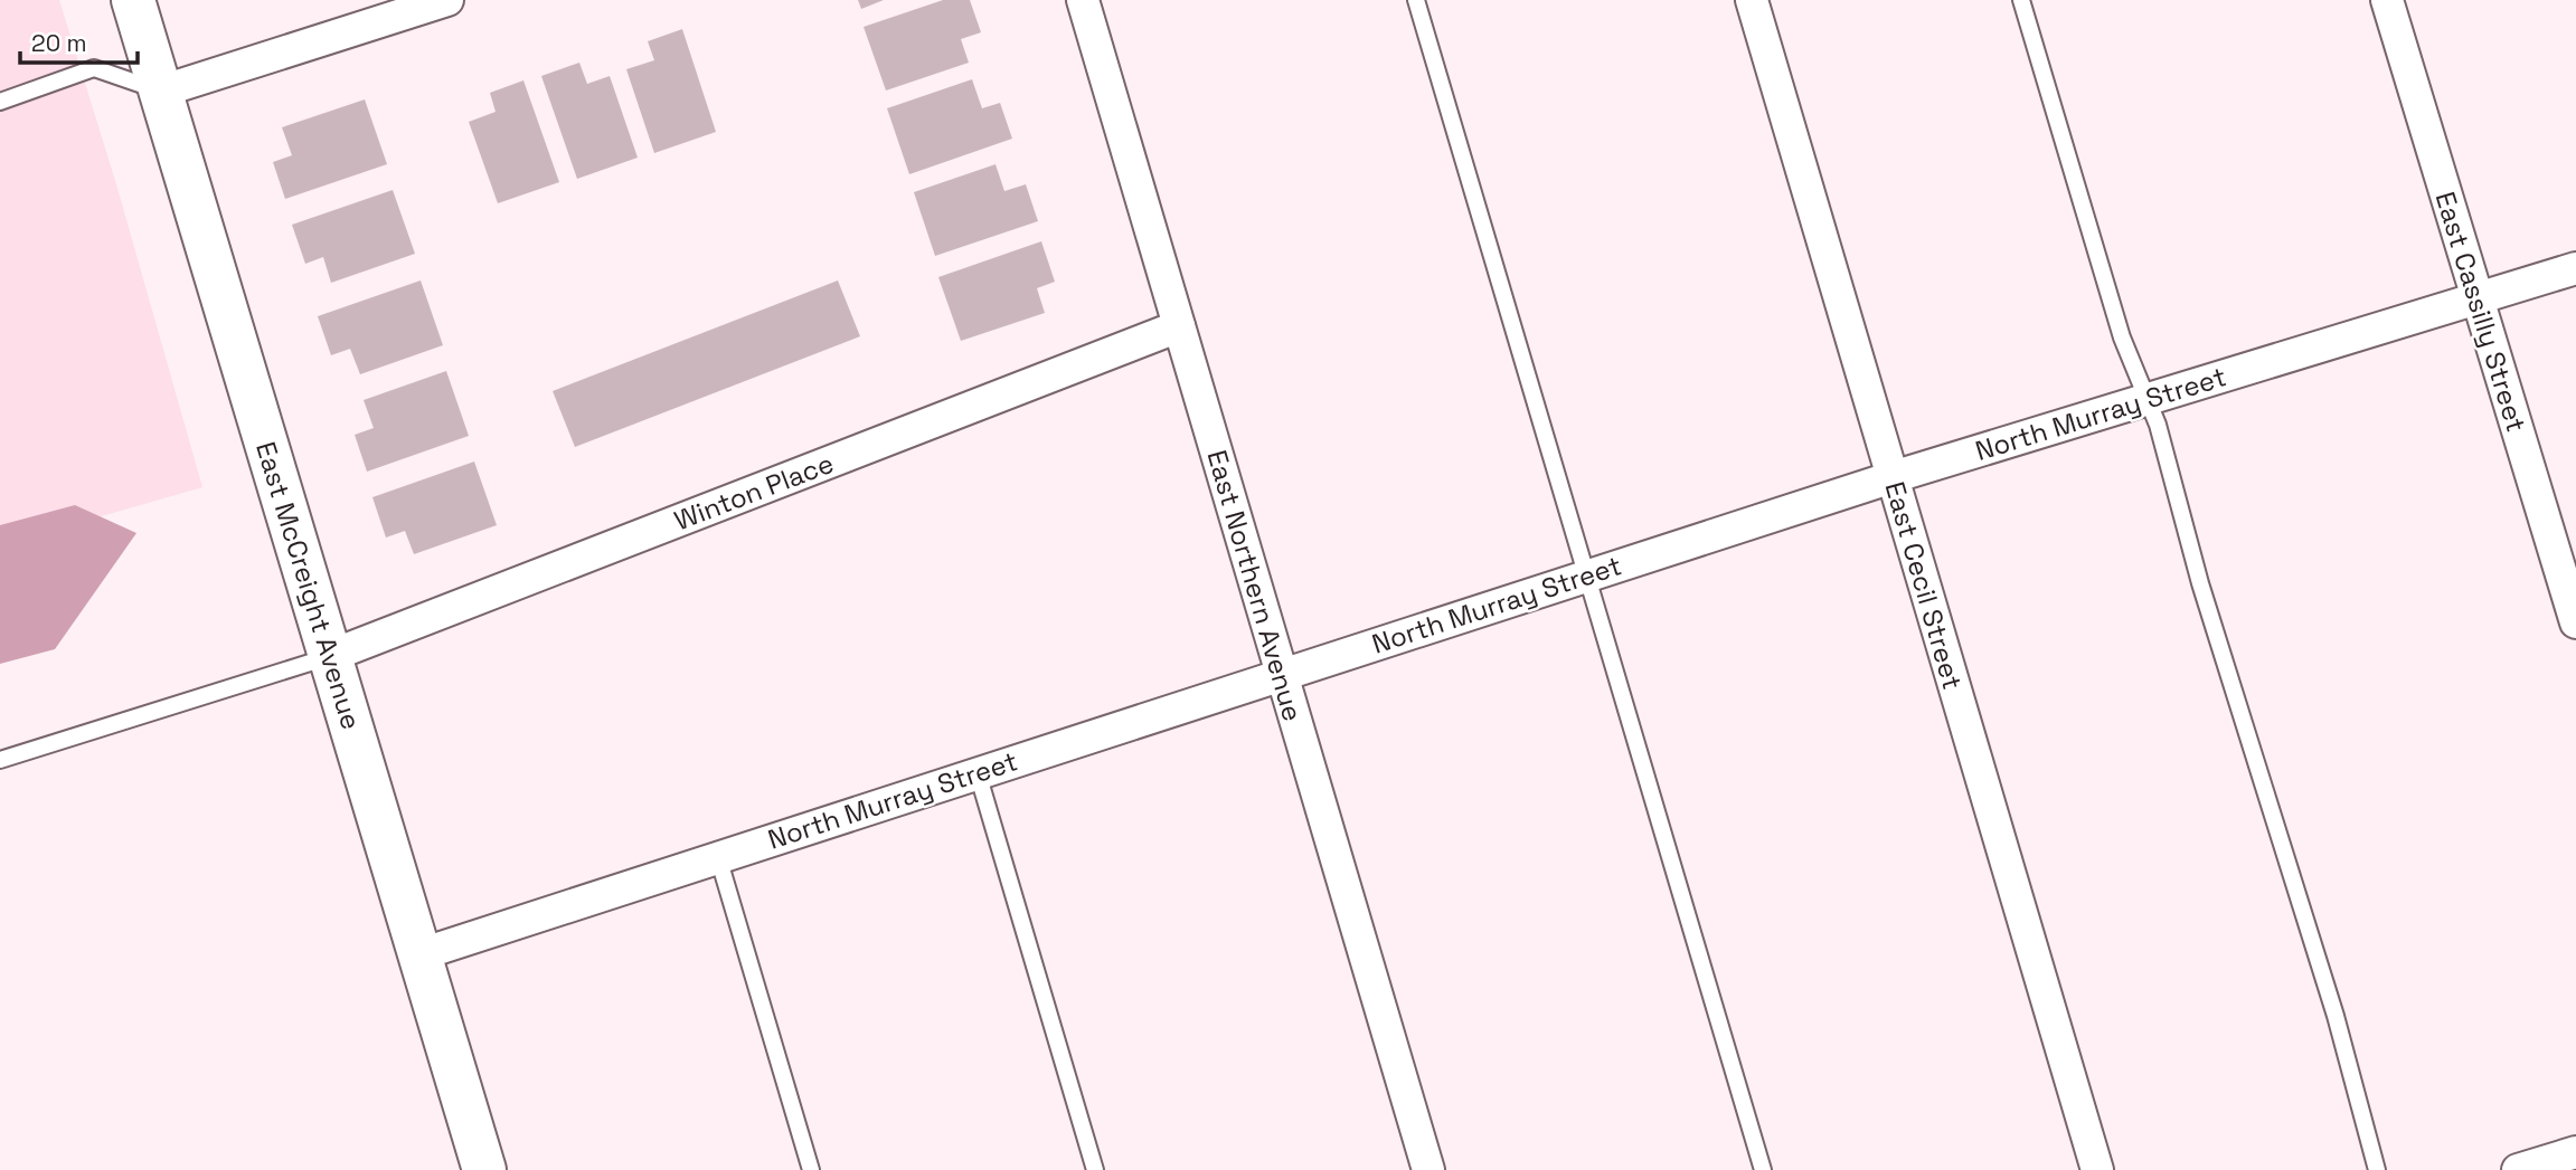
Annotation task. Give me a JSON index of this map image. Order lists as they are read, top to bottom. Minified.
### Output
{"streets":{"street":["East Cassilly Street","North Murray Street","Winton Place","East McCreight Avenue","East Northern Avenue","East Cecil Street"]},"crossings":[["East Cassilly Street","North Murray Street"],["North Murray Street","East McCreight Avenue"],["North Murray Street","East Northern Avenue"],["North Murray Street","East Cecil Street"],["Winton Place","East McCreight Avenue"],["Winton Place","East Northern Avenue"]],"scale_bar":"20 m"}
